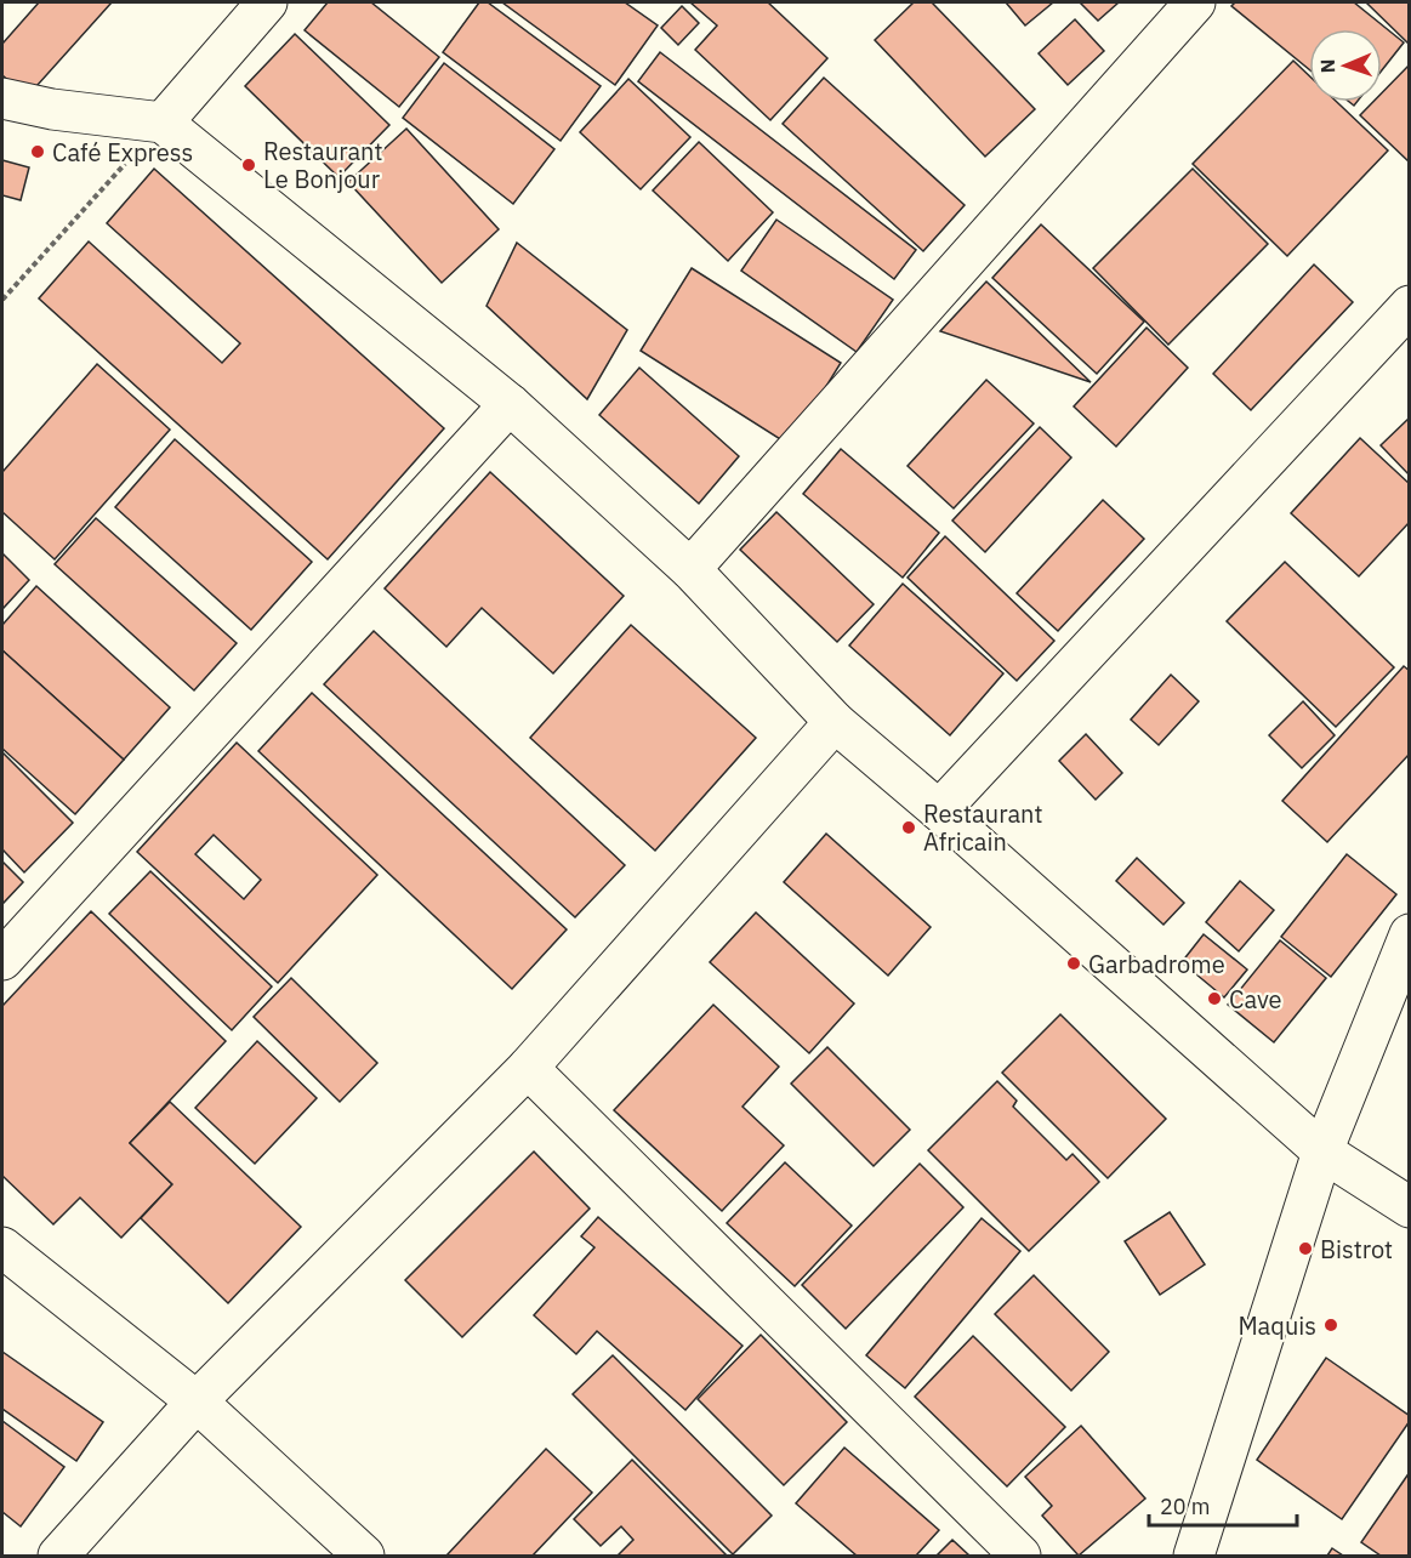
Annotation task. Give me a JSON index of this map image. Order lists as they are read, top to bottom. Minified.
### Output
{"places":["Café Express","Restaurant Le Bonjour","Restaurant Africain","Garbadrome","Cave","Bistrot","Maquis"],"scale_bar":"20 m","north":"left"}
